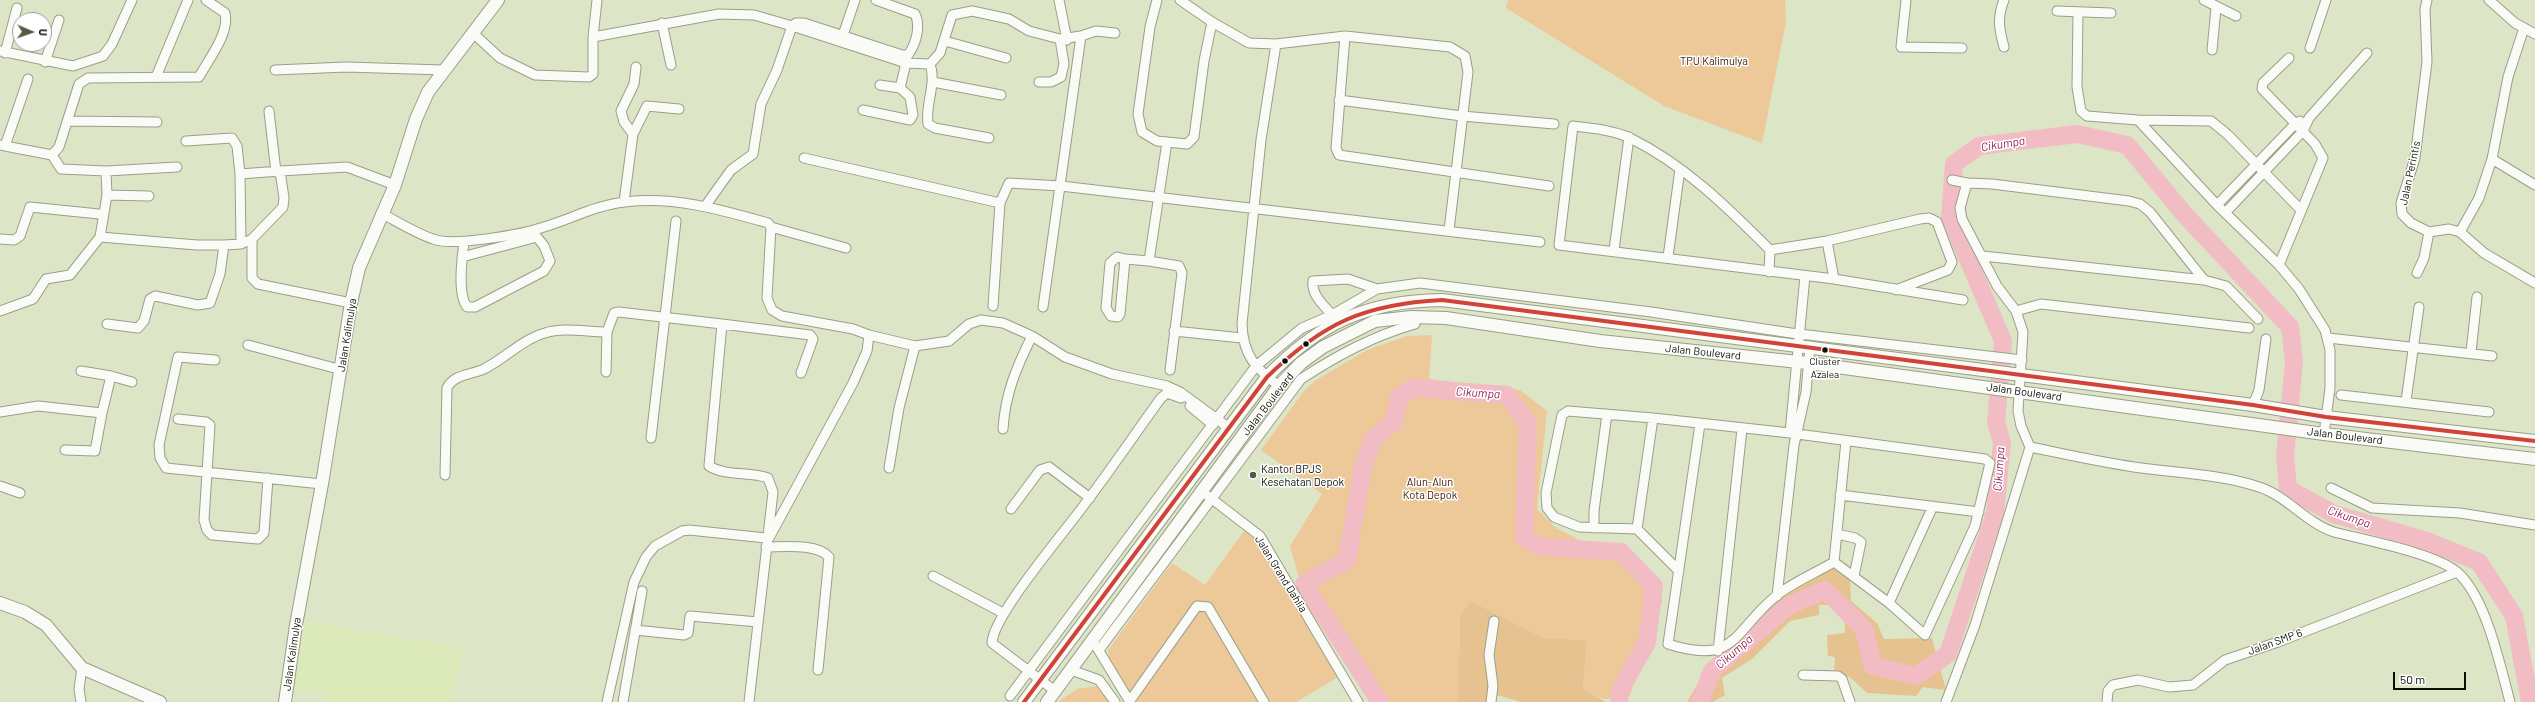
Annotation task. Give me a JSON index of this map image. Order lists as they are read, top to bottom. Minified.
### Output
{"streets":{"main road":["Jalan Kalimulya","Jalan Boulevard"],"street":["Jalan Perintis","Jalan Grand Dahlia","Jalan SMP 6"]},"crossings":[["Jalan Boulevard","Jalan Grand Dahlia"]],"water":["Cikumpa"],"parks":["TPU Kalimulya","Alun-Alun Kota Depok"],"places":["Cluster Azalea","Kantor BPJS Kesehatan Depok"],"scale_bar":"50 m","north":"right"}
